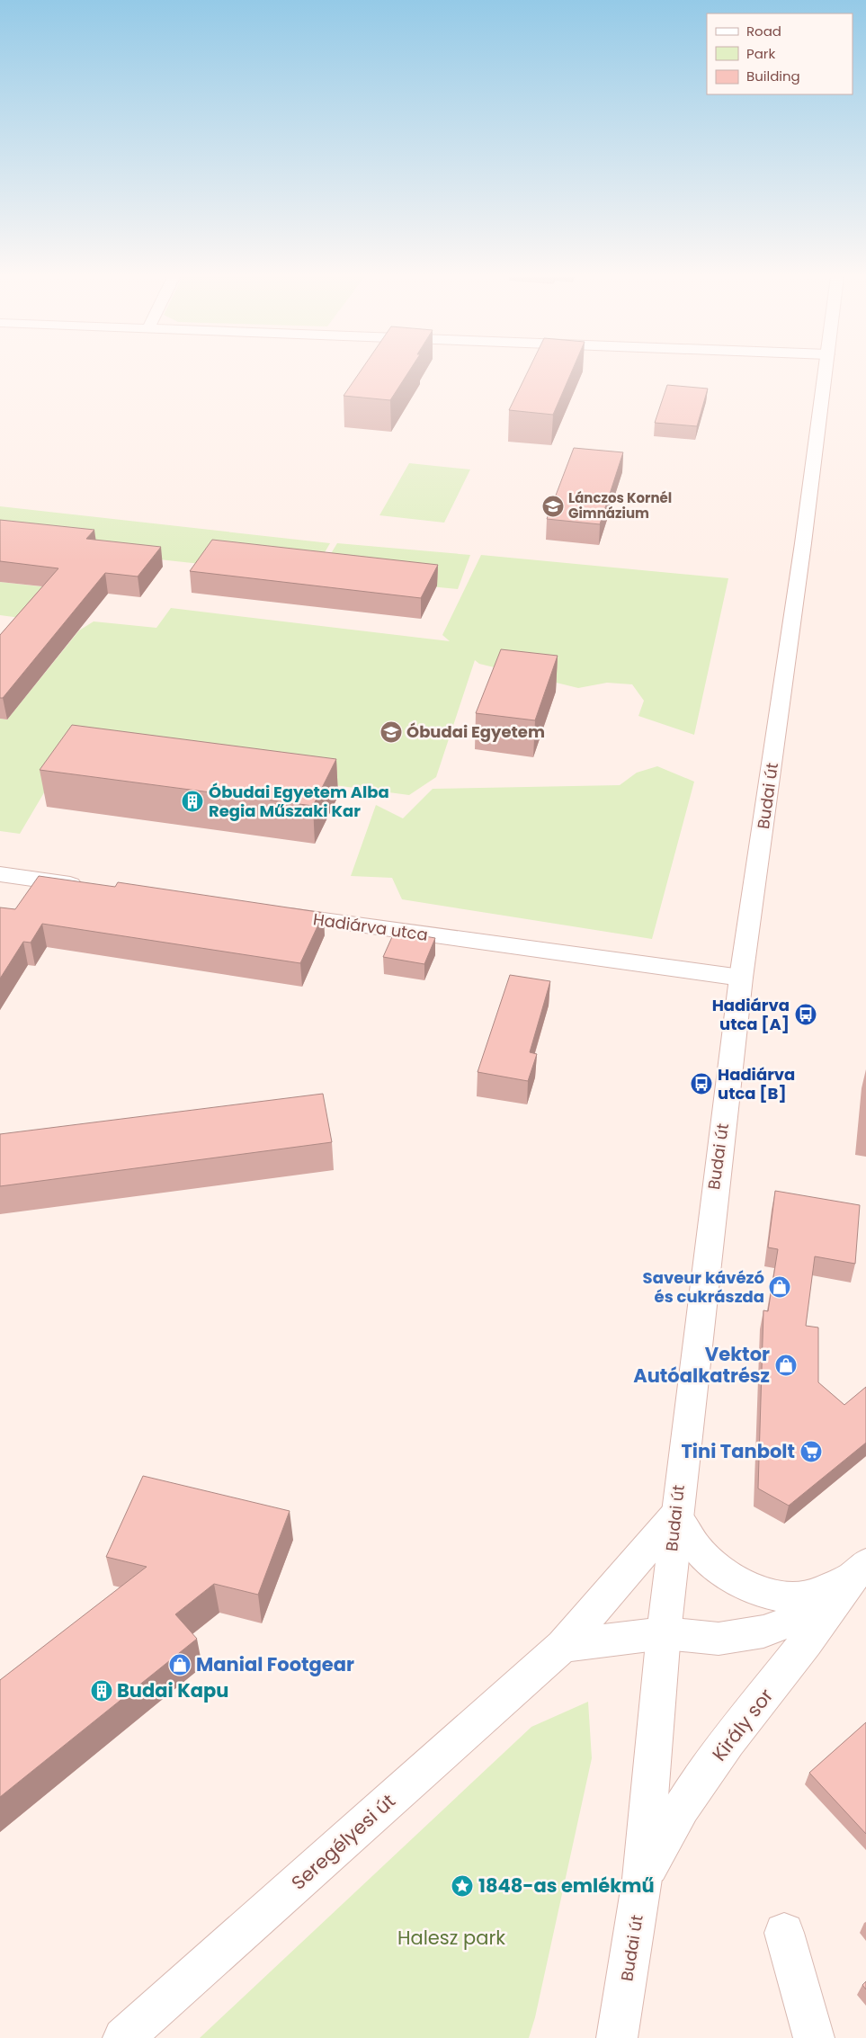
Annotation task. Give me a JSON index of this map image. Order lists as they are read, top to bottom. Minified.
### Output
{"streets":{"street":["Budai út","Hadiárva utca","Király sor","Seregélyesi út"]},"crossings":[["Budai út","Hadiárva utca"],["Budai út","Király sor"],["Budai út","Seregélyesi út"]],"parks":["Halesz park"],"places":{"school or university":["Lánczos Kornél Gimnázium","Óbudai Egyetem"],"building":["Óbudai Egyetem Alba Regia Műszaki Kar","Budai Kapu"],"bus stop":["Hadiárva utca [A]","Hadiárva utca [B]"],"shop":["Saveur kávézó és cukrászda","Vektor Autóalkatrész","Manial Footgear"],"supermarket":["Tini Tanbolt"],"place":["1848-as emlékmű"]},"legend":["Road","Park","Building"]}
